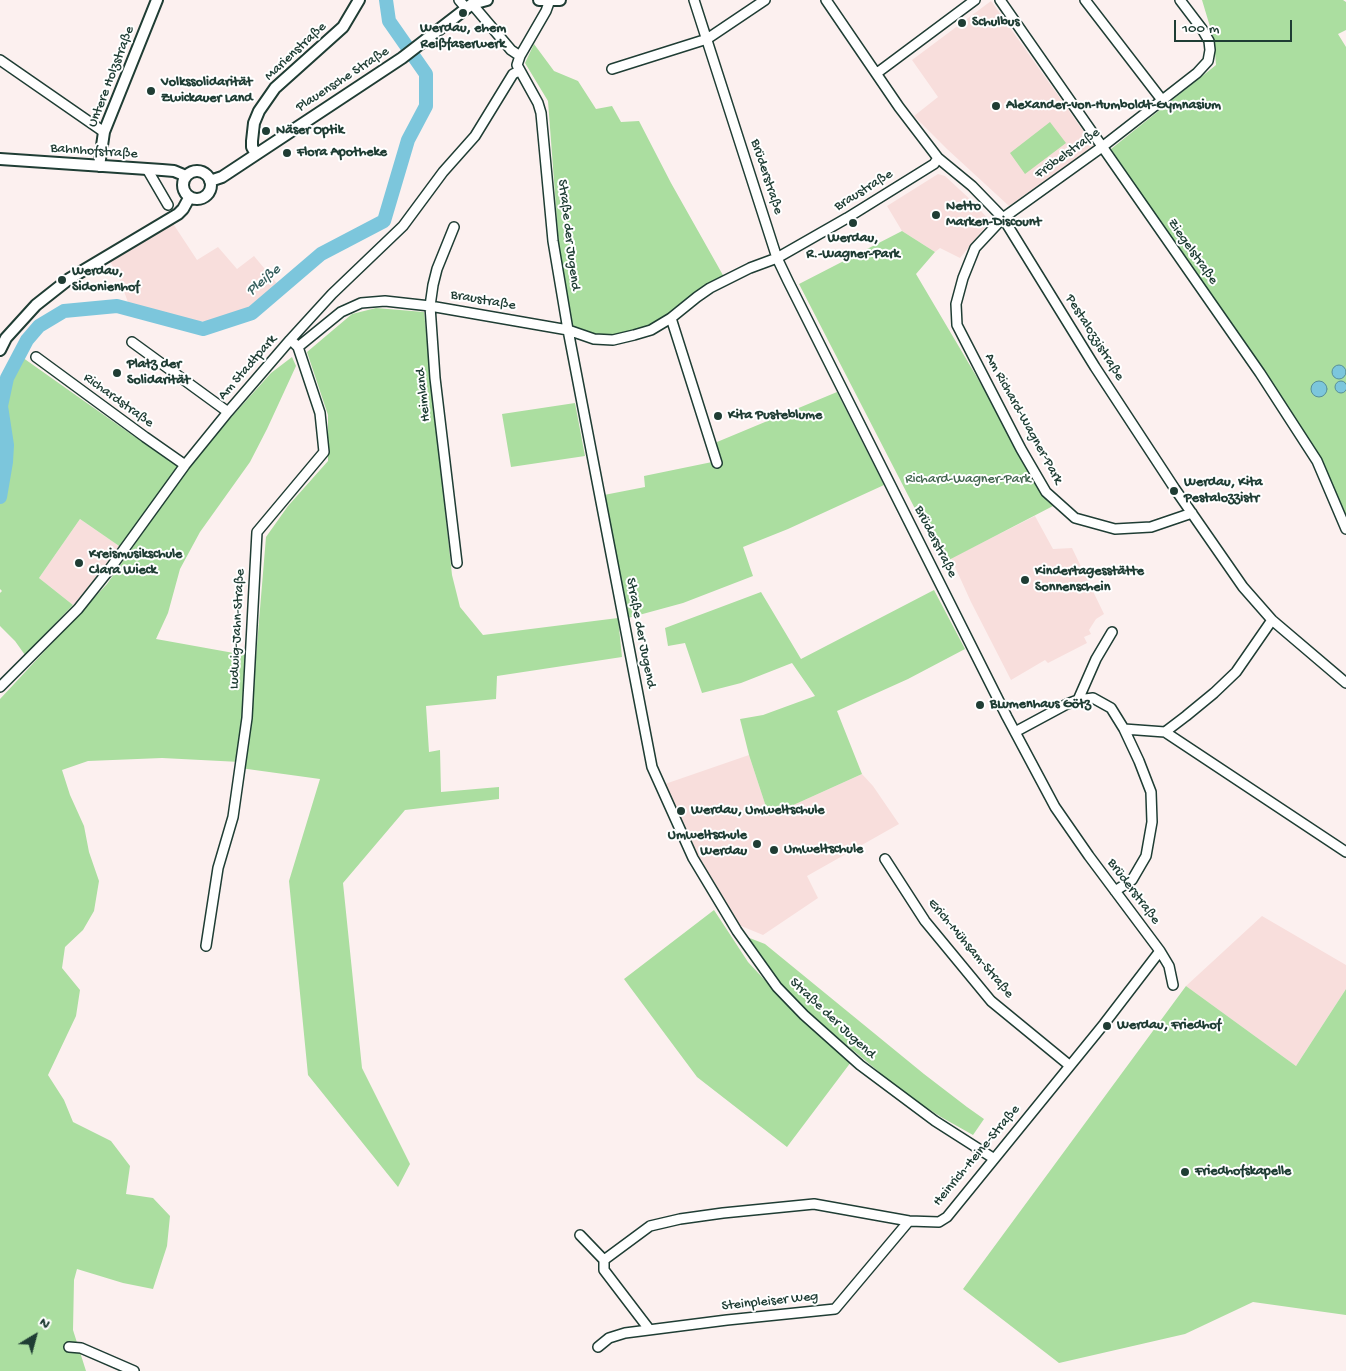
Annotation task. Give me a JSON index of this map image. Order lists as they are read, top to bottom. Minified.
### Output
{"streets":{"street":["Marienstraße","Untere Holzstraße","Plauensche Straße","Bahnhofstraße","Fröbelstraße","Brüderstraße","Braustraße","Straße der Jugend","Ziegelstraße","Pestalozzistraße","Am Stadtpark","Heimland","Richardstraße","Am Richard-Wagner-Park","Ludwig-Jahn-Straße","Erich-Mühsam-Straße","Heinrich-Heine-Straße","Steinpleiser Weg"]},"crossings":[["Marienstraße","Plauensche Straße"],["Untere Holzstraße","Bahnhofstraße"],["Plauensche Straße","Bahnhofstraße"],["Fröbelstraße","Ziegelstraße"],["Fröbelstraße","Pestalozzistraße"],["Fröbelstraße","Am Richard-Wagner-Park"],["Brüderstraße","Braustraße"],["Brüderstraße","Heinrich-Heine-Straße"],["Braustraße","Straße der Jugend"],["Braustraße","Pestalozzistraße"],["Braustraße","Heimland"],["Braustraße","Ludwig-Jahn-Straße"],["Straße der Jugend","Am Stadtpark"],["Straße der Jugend","Heinrich-Heine-Straße"],["Pestalozzistraße","Am Richard-Wagner-Park"],["Am Stadtpark","Richardstraße"],["Erich-Mühsam-Straße","Heinrich-Heine-Straße"],["Heinrich-Heine-Straße","Steinpleiser Weg"]],"water":["Pleiße"],"parks":["Richard-Wagner-Park"],"places":["Werdau, ehem Reißfaserwerk","Schulbus","Volkssolidarität Zwickauer Land","Alexander-von-Humboldt-Gymnasium","Näser Optik","Flora Apotheke","Netto Marken-Discount","Werdau, R.-Wagner-Park","Werdau, Sidonienhof","Platz der Solidarität","Kita Pusteblume","Werdau, Kita Pestalozzistr","Kreismusikschule Clara Wieck","Kindertagesstätte Sonnenschein","BLumenhaus Götz","Werdau, Umweltschule","Umweltschule Werdau","Umweltschule","Werdau, Friedhof","Friedhofskapelle"],"scale_bar":"100 m","north":"top right"}
